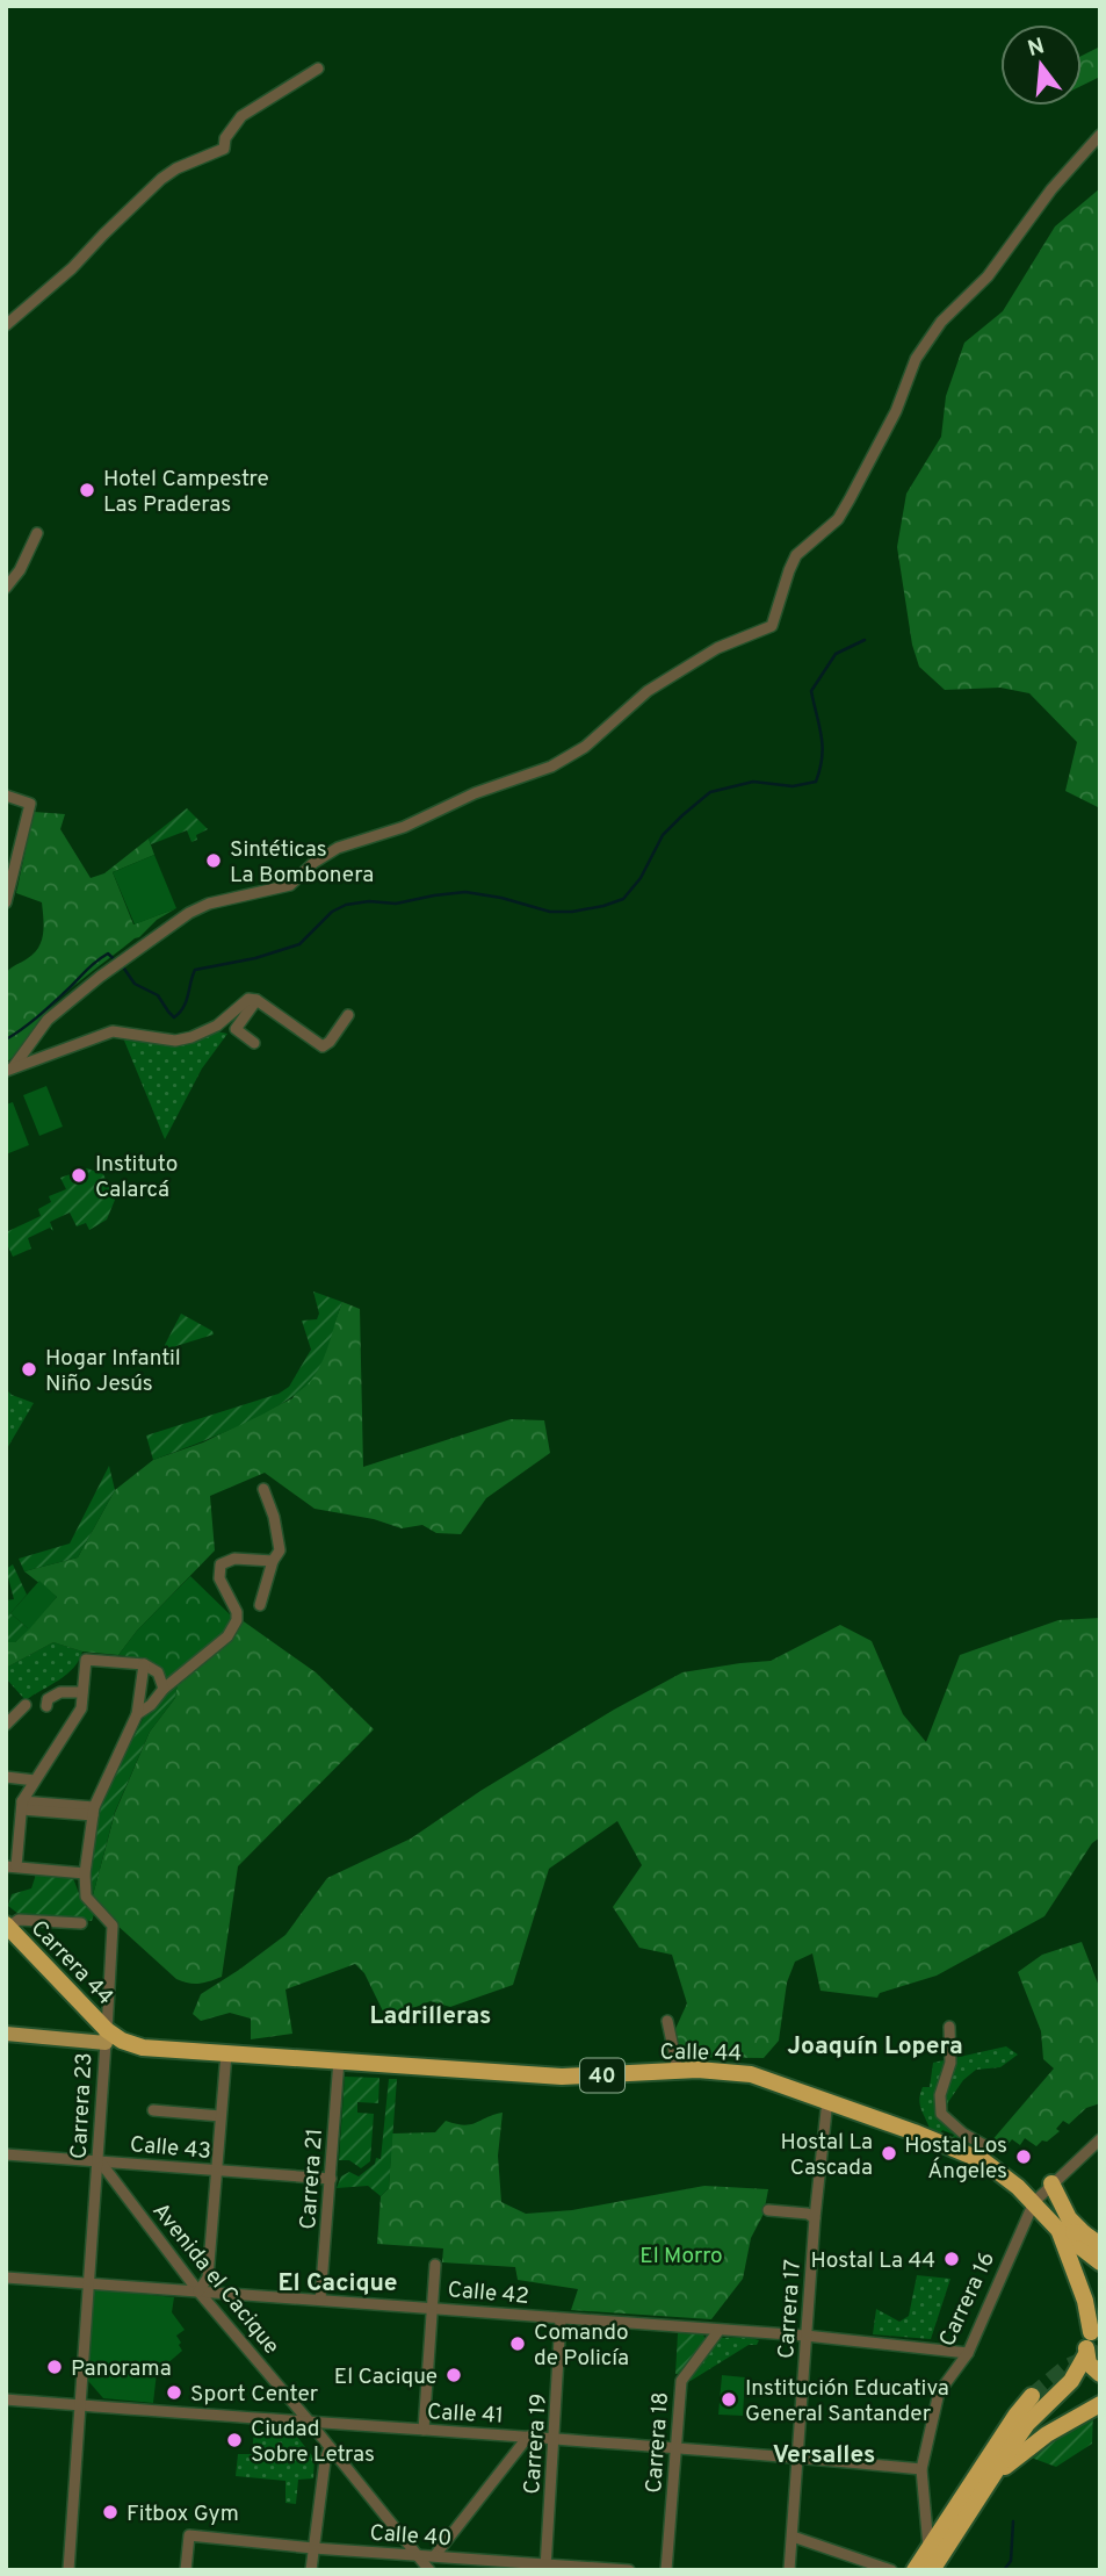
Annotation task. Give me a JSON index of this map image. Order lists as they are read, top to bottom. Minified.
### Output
{"streets":{"highway":["Carrera 44","Calle 44","40"],"street":["Carrera 23","Calle 43","Carrera 21","Avenida el Cacique","Calle 42","Carrera 16","Carrera 17","Calle 41","Carrera 18","Carrera 19","Calle 40"]},"crossings":[["Carrera 44","Calle 44"],["Carrera 44","Carrera 23"],["Calle 44","40"],["Calle 44","Carrera 23"],["Calle 44","Carrera 21"],["Calle 44","Carrera 16"],["Calle 44","Carrera 17"],["Carrera 23","Calle 43"],["Carrera 23","Avenida el Cacique"],["Carrera 23","Calle 42"],["Carrera 23","Calle 41"],["Calle 43","Carrera 21"],["Calle 43","Avenida el Cacique"],["Carrera 21","Calle 42"],["Avenida el Cacique","Calle 42"],["Avenida el Cacique","Calle 41"],["Avenida el Cacique","Calle 40"],["Calle 42","Carrera 16"],["Calle 42","Carrera 17"],["Calle 42","Carrera 18"],["Calle 42","Carrera 19"],["Carrera 16","Calle 41"],["Carrera 17","Calle 41"],["Calle 41","Carrera 18"],["Calle 41","Carrera 19"],["Carrera 19","Calle 40"]],"districts":["Ladrilleras","Joaquín Lopera","El Cacique","Versalles"],"parks":["El Morro"],"places":["Hotel Campestre Las Praderas","Sintéticas La Bombonera","Instituto Calarcá","Hogar Infantil Niño Jesús","Hostal La Cascada","Hostal Los Ángeles","Hostal La 44","Comando de Policía","Panorama","El Cacique","Sport Center","Institución Educativa General Santander","Ciudad Sobre Letras","Fitbox Gym"],"north":"top"}
